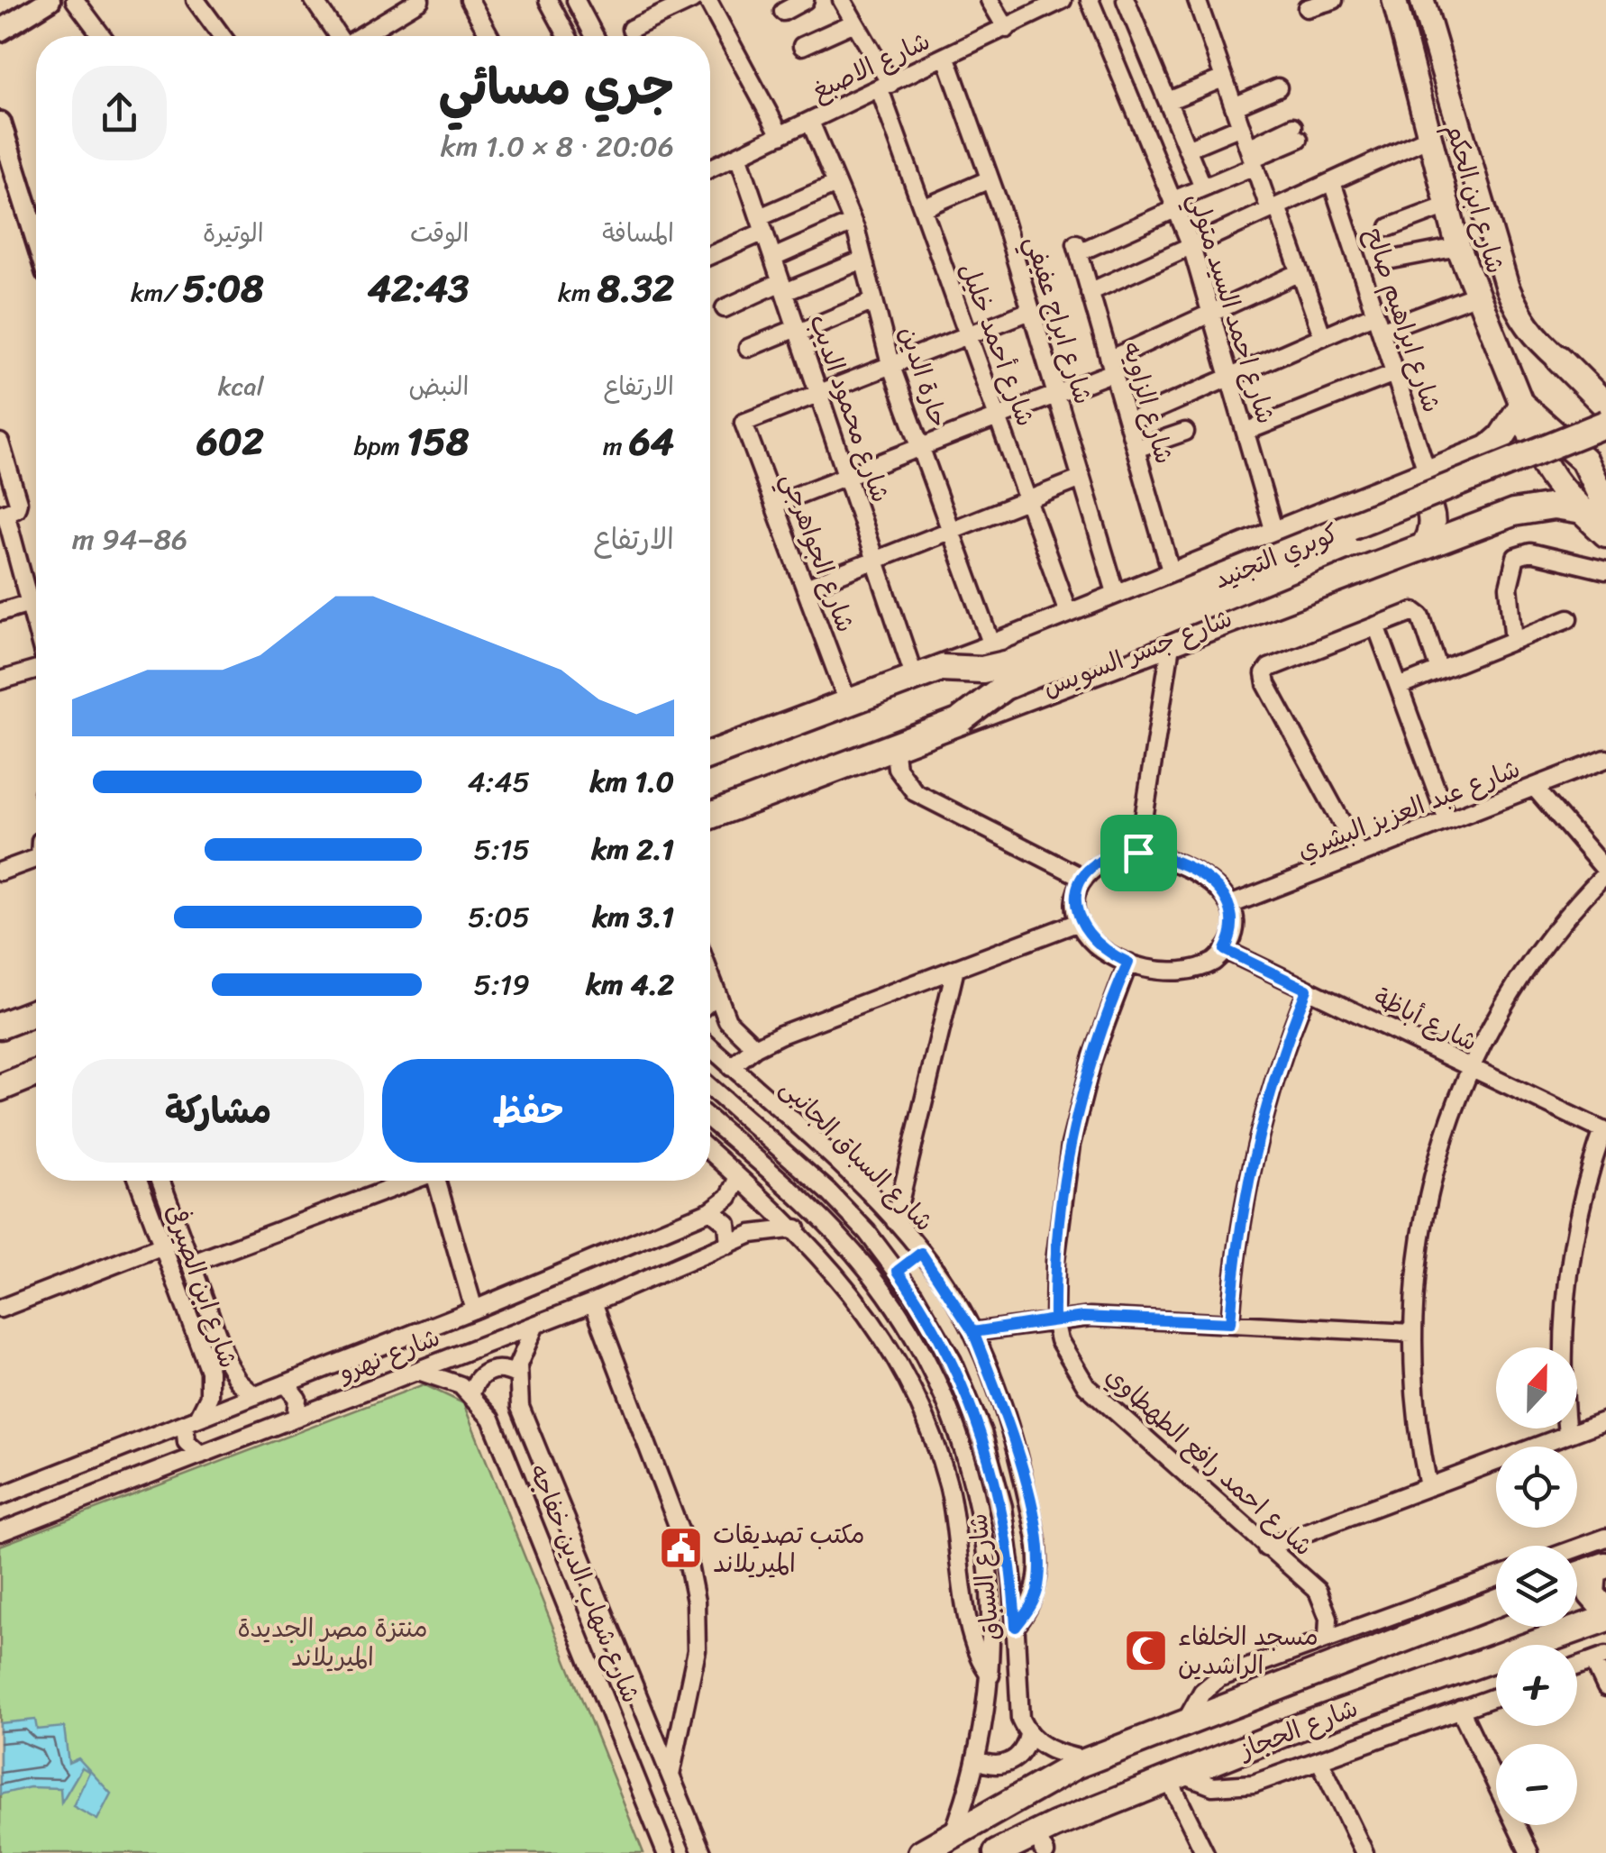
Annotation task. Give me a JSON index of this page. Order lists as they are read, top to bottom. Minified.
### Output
{"streets":{"main road":["شارع ابن الحكم","كوبري التجنيد","شارع جسر السويس","شارع الحجاز"],"street":["شارع الاصبغ","شارع احمد السيد متولي","شارع ابراج عفيفي","شارع ابراهيم صالح","شارع أحمد خليل","حارة الدين","شارع الزاويه","شارع محمود الديب","شارع الجواهرجي","شارع عبد العزيز البشري","شارع أباظة","شارع السباق الجانبى","شارع ابن الصيرفى","شارع نهرو","شارع احمد رافع الطهطاوي","شارع السباق","شارع شهاب الدين خفاجه"]},"crossings":[["شارع الاصبغ","شارع ابراج عفيفي"],["شارع الاصبغ","شارع أحمد خليل"],["شارع الاصبغ","حارة الدين"],["شارع الاصبغ","شارع محمود الديب"],["شارع احمد السيد متولي","شارع الزاويه"],["شارع محمود الديب","شارع الجواهرجي"],["كوبري التجنيد","شارع جسر السويس"],["شارع عبد العزيز البشري","شارع أباظة"],["شارع السباق الجانبى","شارع السباق"],["شارع ابن الصيرفى","شارع نهرو"],["شارع نهرو","شارع شهاب الدين خفاجه"],["شارع السباق","شارع الحجاز"]],"parks":["منتزة مصر الجديدة الميريلاند"],"places":{"public building":["مكتب تصديقات الميريلاند"],"mosque":["مسجد الخلفاء الراشدين"]},"north":"top","page":{"heading":["جري مسائي","20:06 · 8 × 1.0 km"],"stats":[["المسافة","8.32 km"],["الوقت","42:43"],["الوتيرة","5:08 /km"],["الارتفاع","64 m"],["النبض","158 bpm"],["kcal","602"]],"chart":["الارتفاع","86–94 m"],"list":[{"name":"1.0 km","note":"4:45"},{"name":"2.1 km","note":"5:15"},{"name":"3.1 km","note":"5:05"},{"name":"4.2 km","note":"5:19"}],"buttons":["حفظ","مشاركة"],"map_buttons":["+","−"]}}
